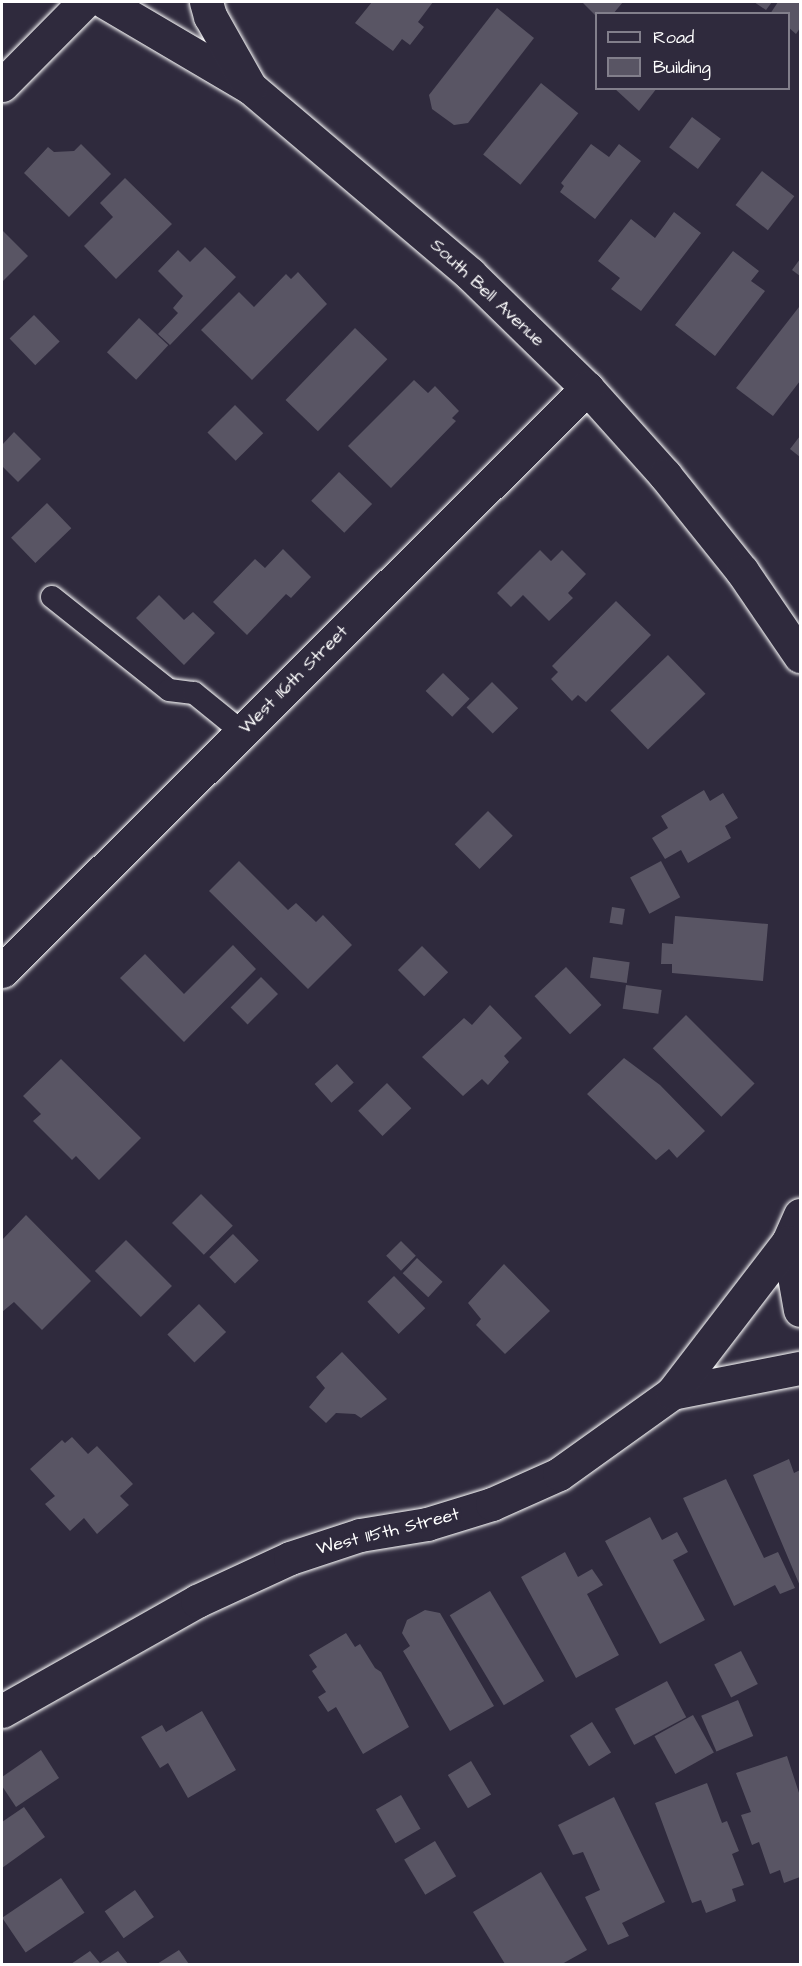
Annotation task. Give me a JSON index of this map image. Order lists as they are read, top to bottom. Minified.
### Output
{"streets":{"street":["South Bell Avenue","West 116th Street","West 115th Street"]},"crossings":[["South Bell Avenue","West 116th Street"]],"legend":["Road","Building"]}
